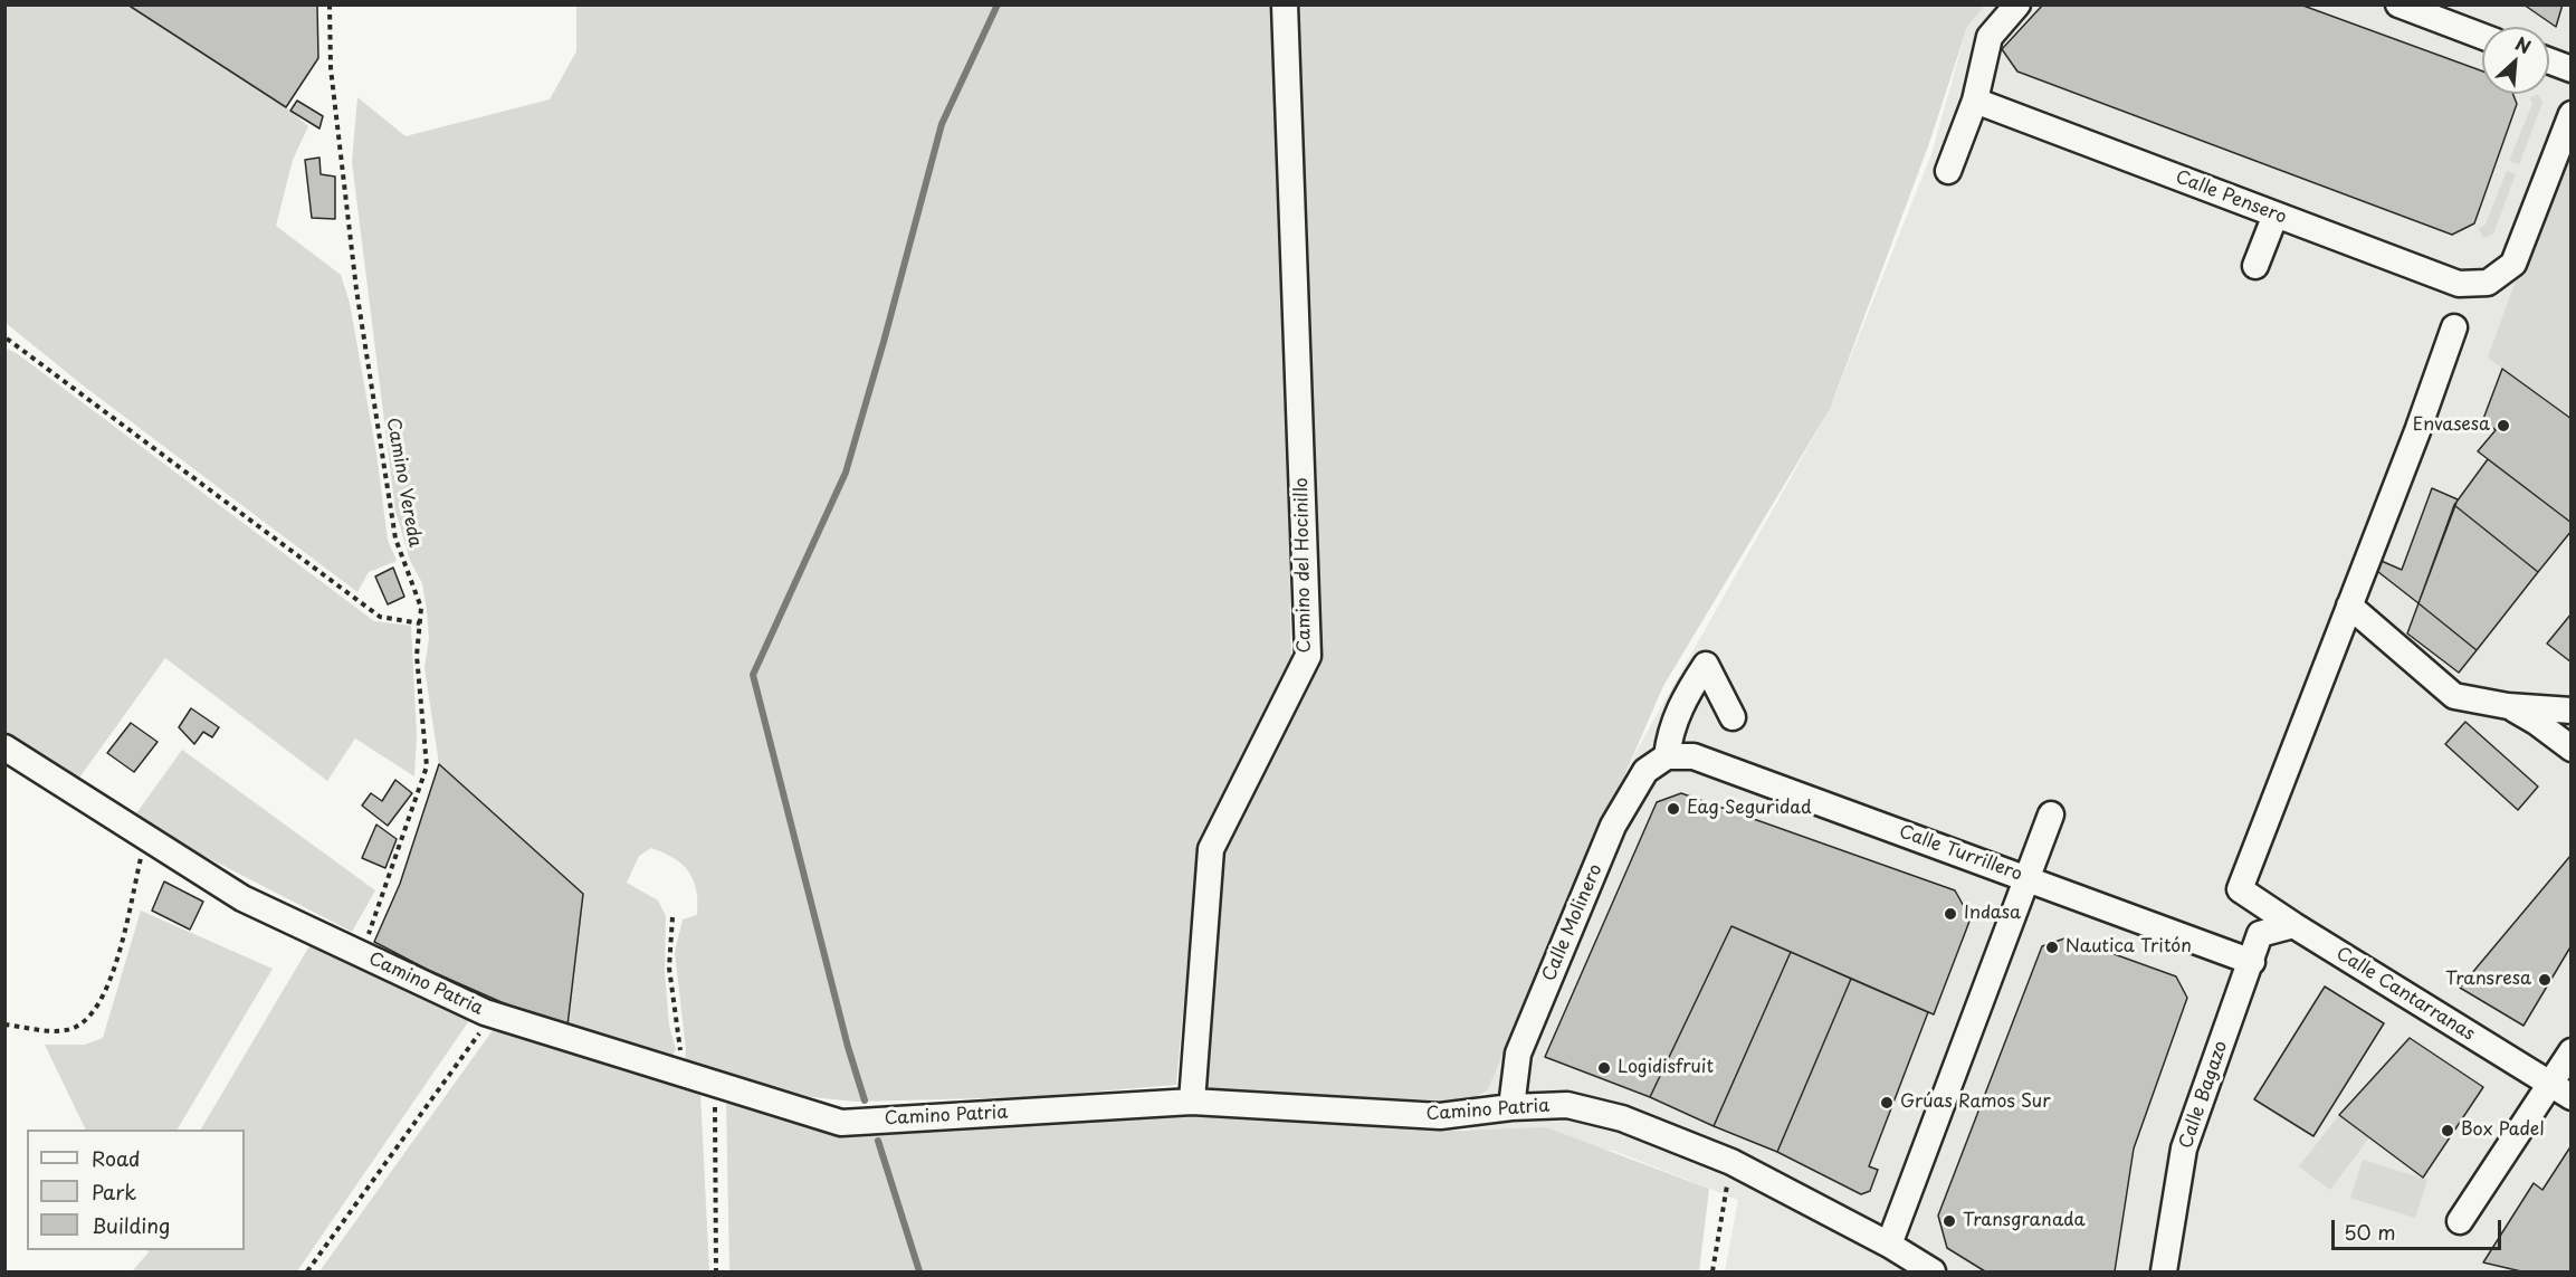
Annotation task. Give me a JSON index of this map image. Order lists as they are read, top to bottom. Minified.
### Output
{"streets":{"street":["Calle Pensero","Camino del Hocinillo","Calle Turrillero","Calle Molinero","Camino Patria","Calle Cantarranas","Calle Bagazo"],"path":["Camino Vereda"]},"crossings":[["Camino Vereda","Camino Patria"],["Camino del Hocinillo","Camino Patria"],["Calle Turrillero","Calle Molinero"],["Calle Turrillero","Calle Bagazo"],["Calle Molinero","Camino Patria"]],"places":["Envasesa","Eag Seguridad","Indasa","Nautica Tritón","Transresa","Logidisfruit","Grúas Ramos Sur","Box Padel","Transgranada"],"legend":["Road","Park","Building"],"scale_bar":"50 m","north":"top right"}
